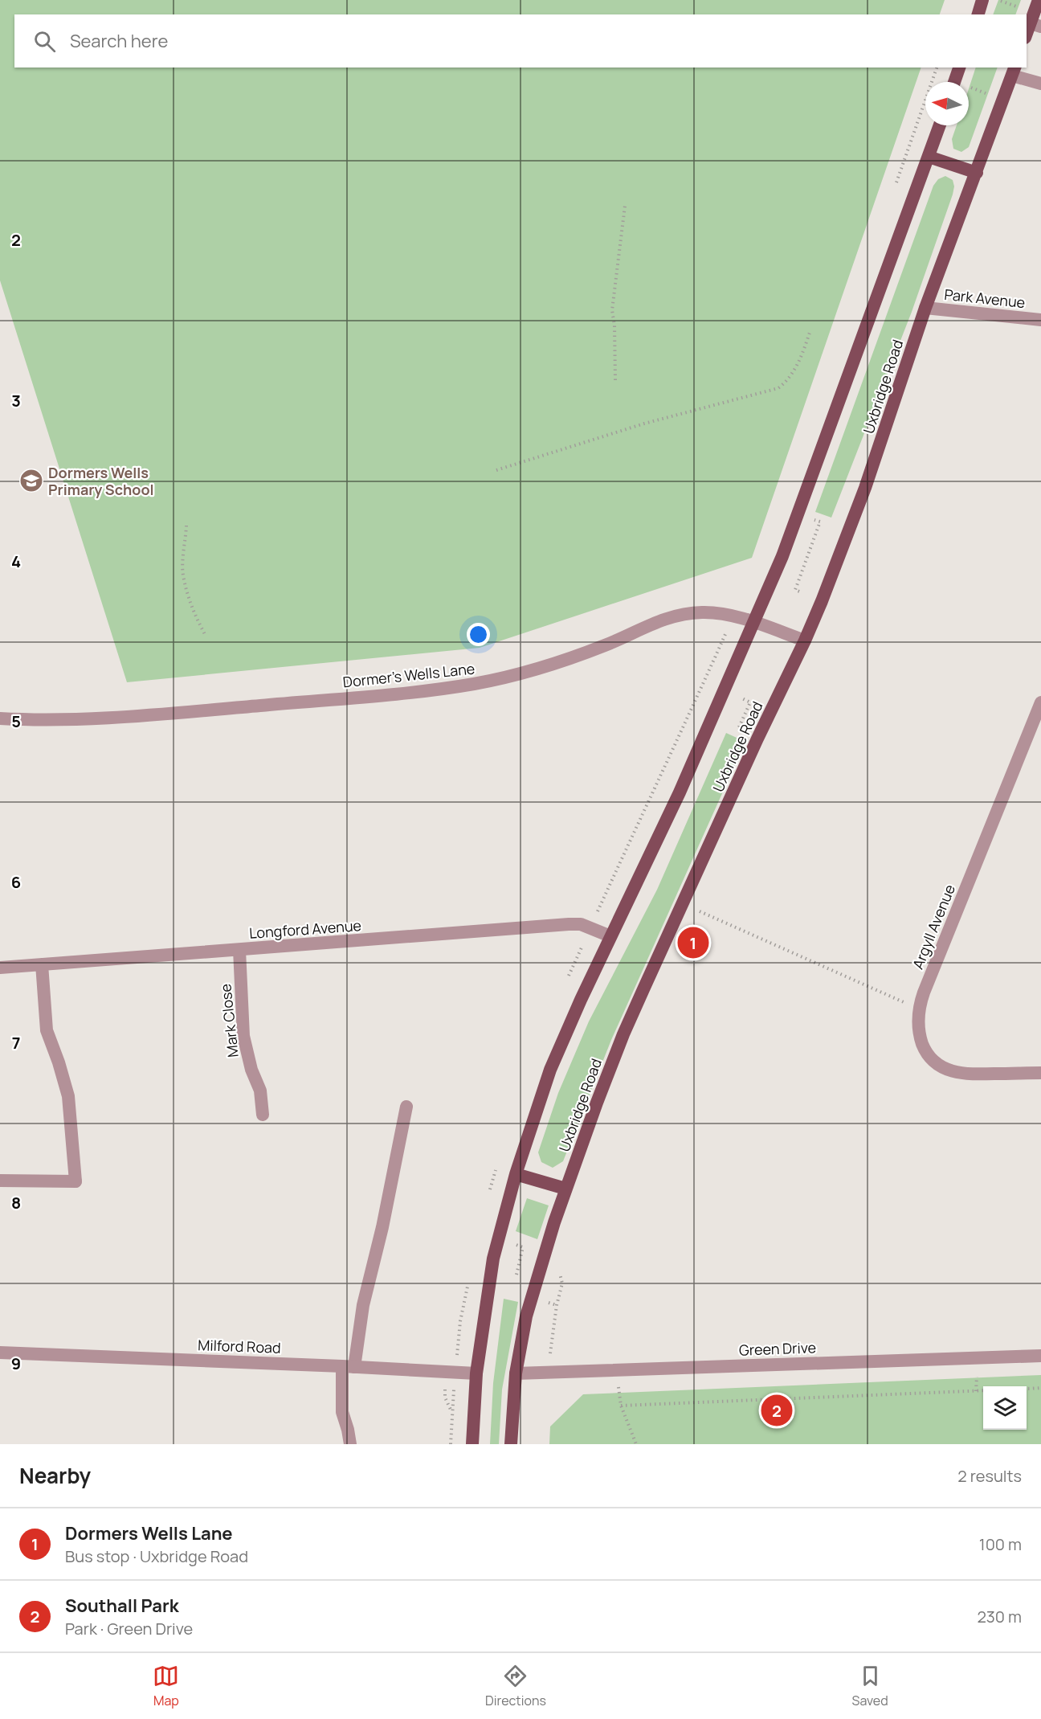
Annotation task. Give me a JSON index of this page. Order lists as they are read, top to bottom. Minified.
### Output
{"streets":{"main road":["Uxbridge Road"],"street":["Park Avenue","Dormer's Wells Lane","Argyll Avenue","Longford Avenue","Mark Close","Milford Road","Green Drive"]},"crossings":[["Park Avenue","Uxbridge Road"],["Uxbridge Road","Dormer's Wells Lane"],["Uxbridge Road","Green Drive"],["Longford Avenue","Mark Close"]],"places":{"school or university":["Dormers Wells Primary School"]},"north":"left","page":{"search":"Search here","pins":["1","2"],"heading":["Nearby","2 results"],"list":[{"mark":"1","name":"Dormers Wells Lane","note":"Bus stop · Uxbridge Road","value":"100 m"},{"mark":"2","name":"Southall Park","note":"Park · Green Drive","value":"230 m"}],"nav":["Map","Directions","Saved"]},"grid":{"rows":["2","3","4","5","6","7","8","9"]}}
